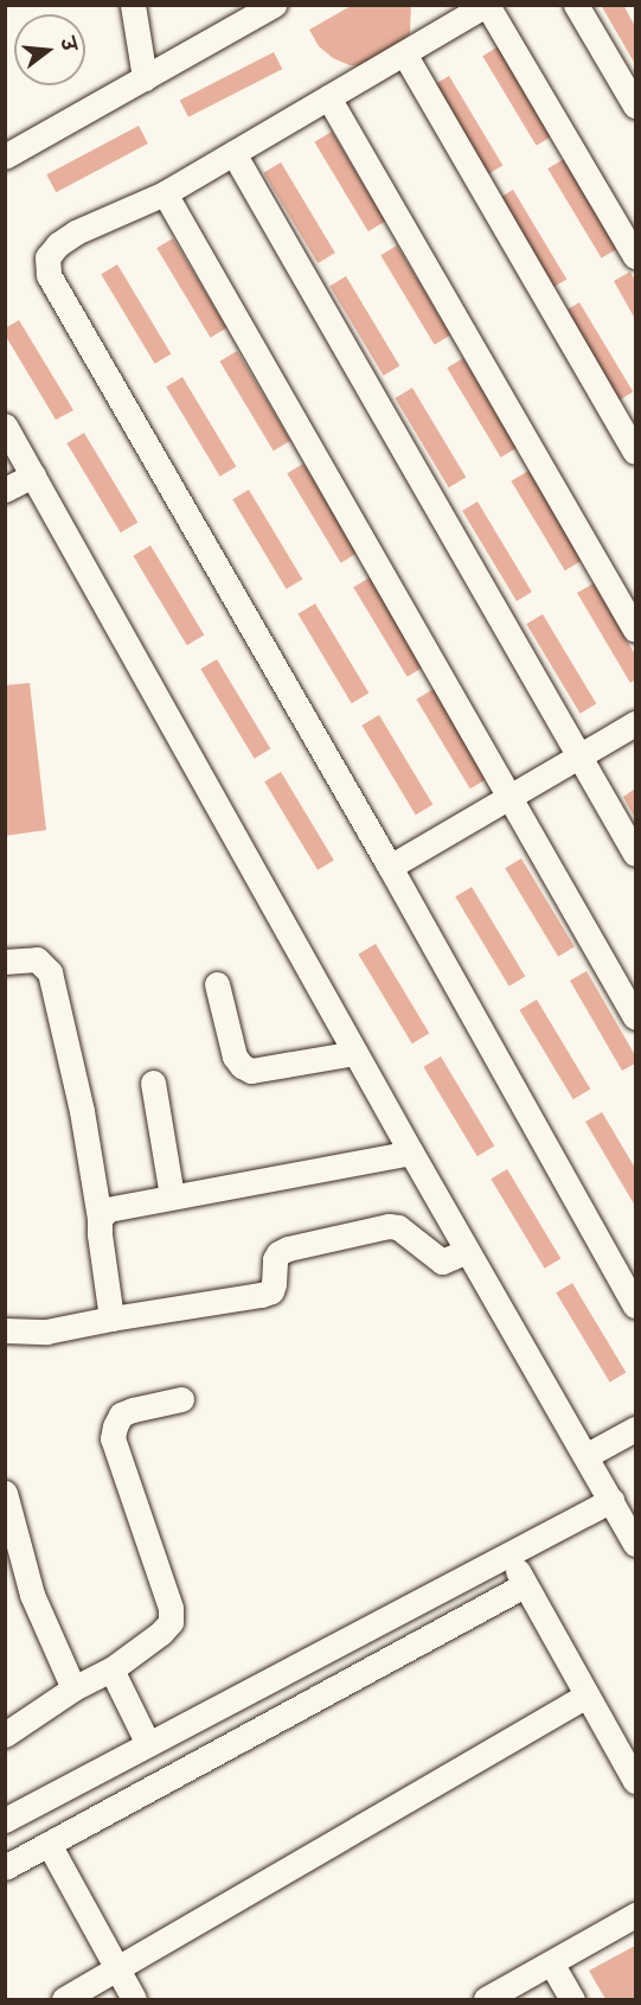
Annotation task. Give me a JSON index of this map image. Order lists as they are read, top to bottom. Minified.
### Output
{"north":"right"}
